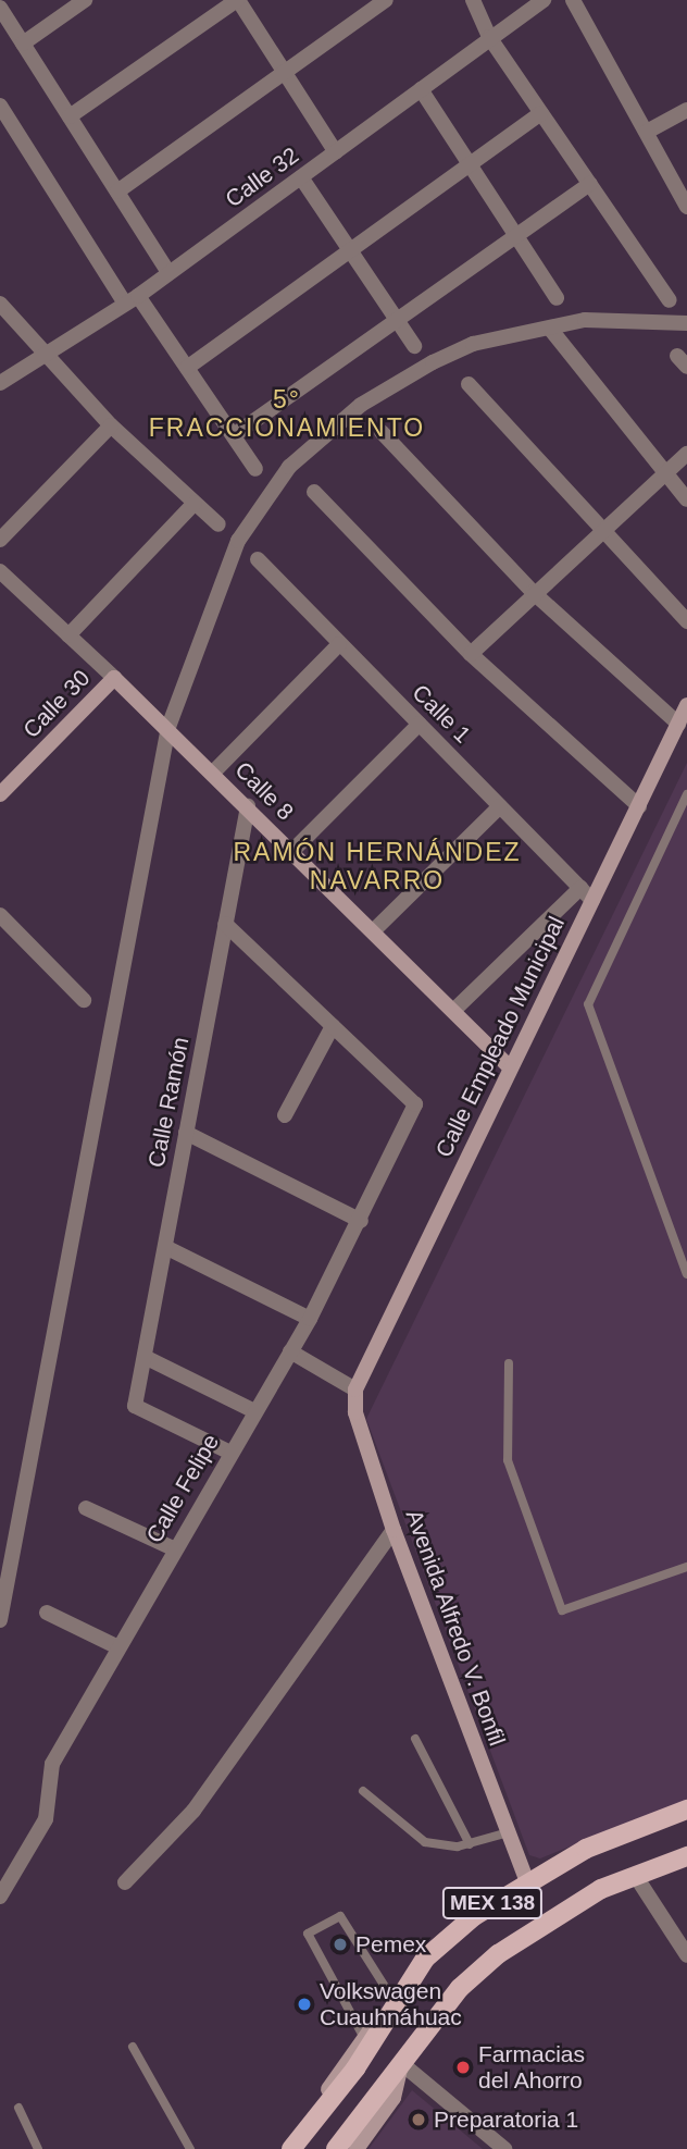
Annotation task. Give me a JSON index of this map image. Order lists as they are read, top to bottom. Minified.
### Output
{"streets":{"main road":["MEX 138"],"street":["Calle 32","Calle 30","Calle 1","Calle 8","Calle Empleado Municipal","Calle Ramón","Calle Felipe","Avenida Alfredo V. Bonfil"]},"crossings":[["Calle 30","Calle 8"],["Calle 1","Calle Empleado Municipal"],["Calle 8","Calle Empleado Municipal"],["Calle 8","Calle Ramón"],["Calle Empleado Municipal","Avenida Alfredo V. Bonfil"],["Calle Ramón","Calle Felipe"],["Avenida Alfredo V. Bonfil","MEX 138"]],"districts":["5° FRACCIONAMIENTO","RAMÓN HERNÁNDEZ NAVARRO"],"places":["Pemex","Volkswagen Cuauhnáhuac","Farmacias del Ahorro","Preparatoria 1"]}
